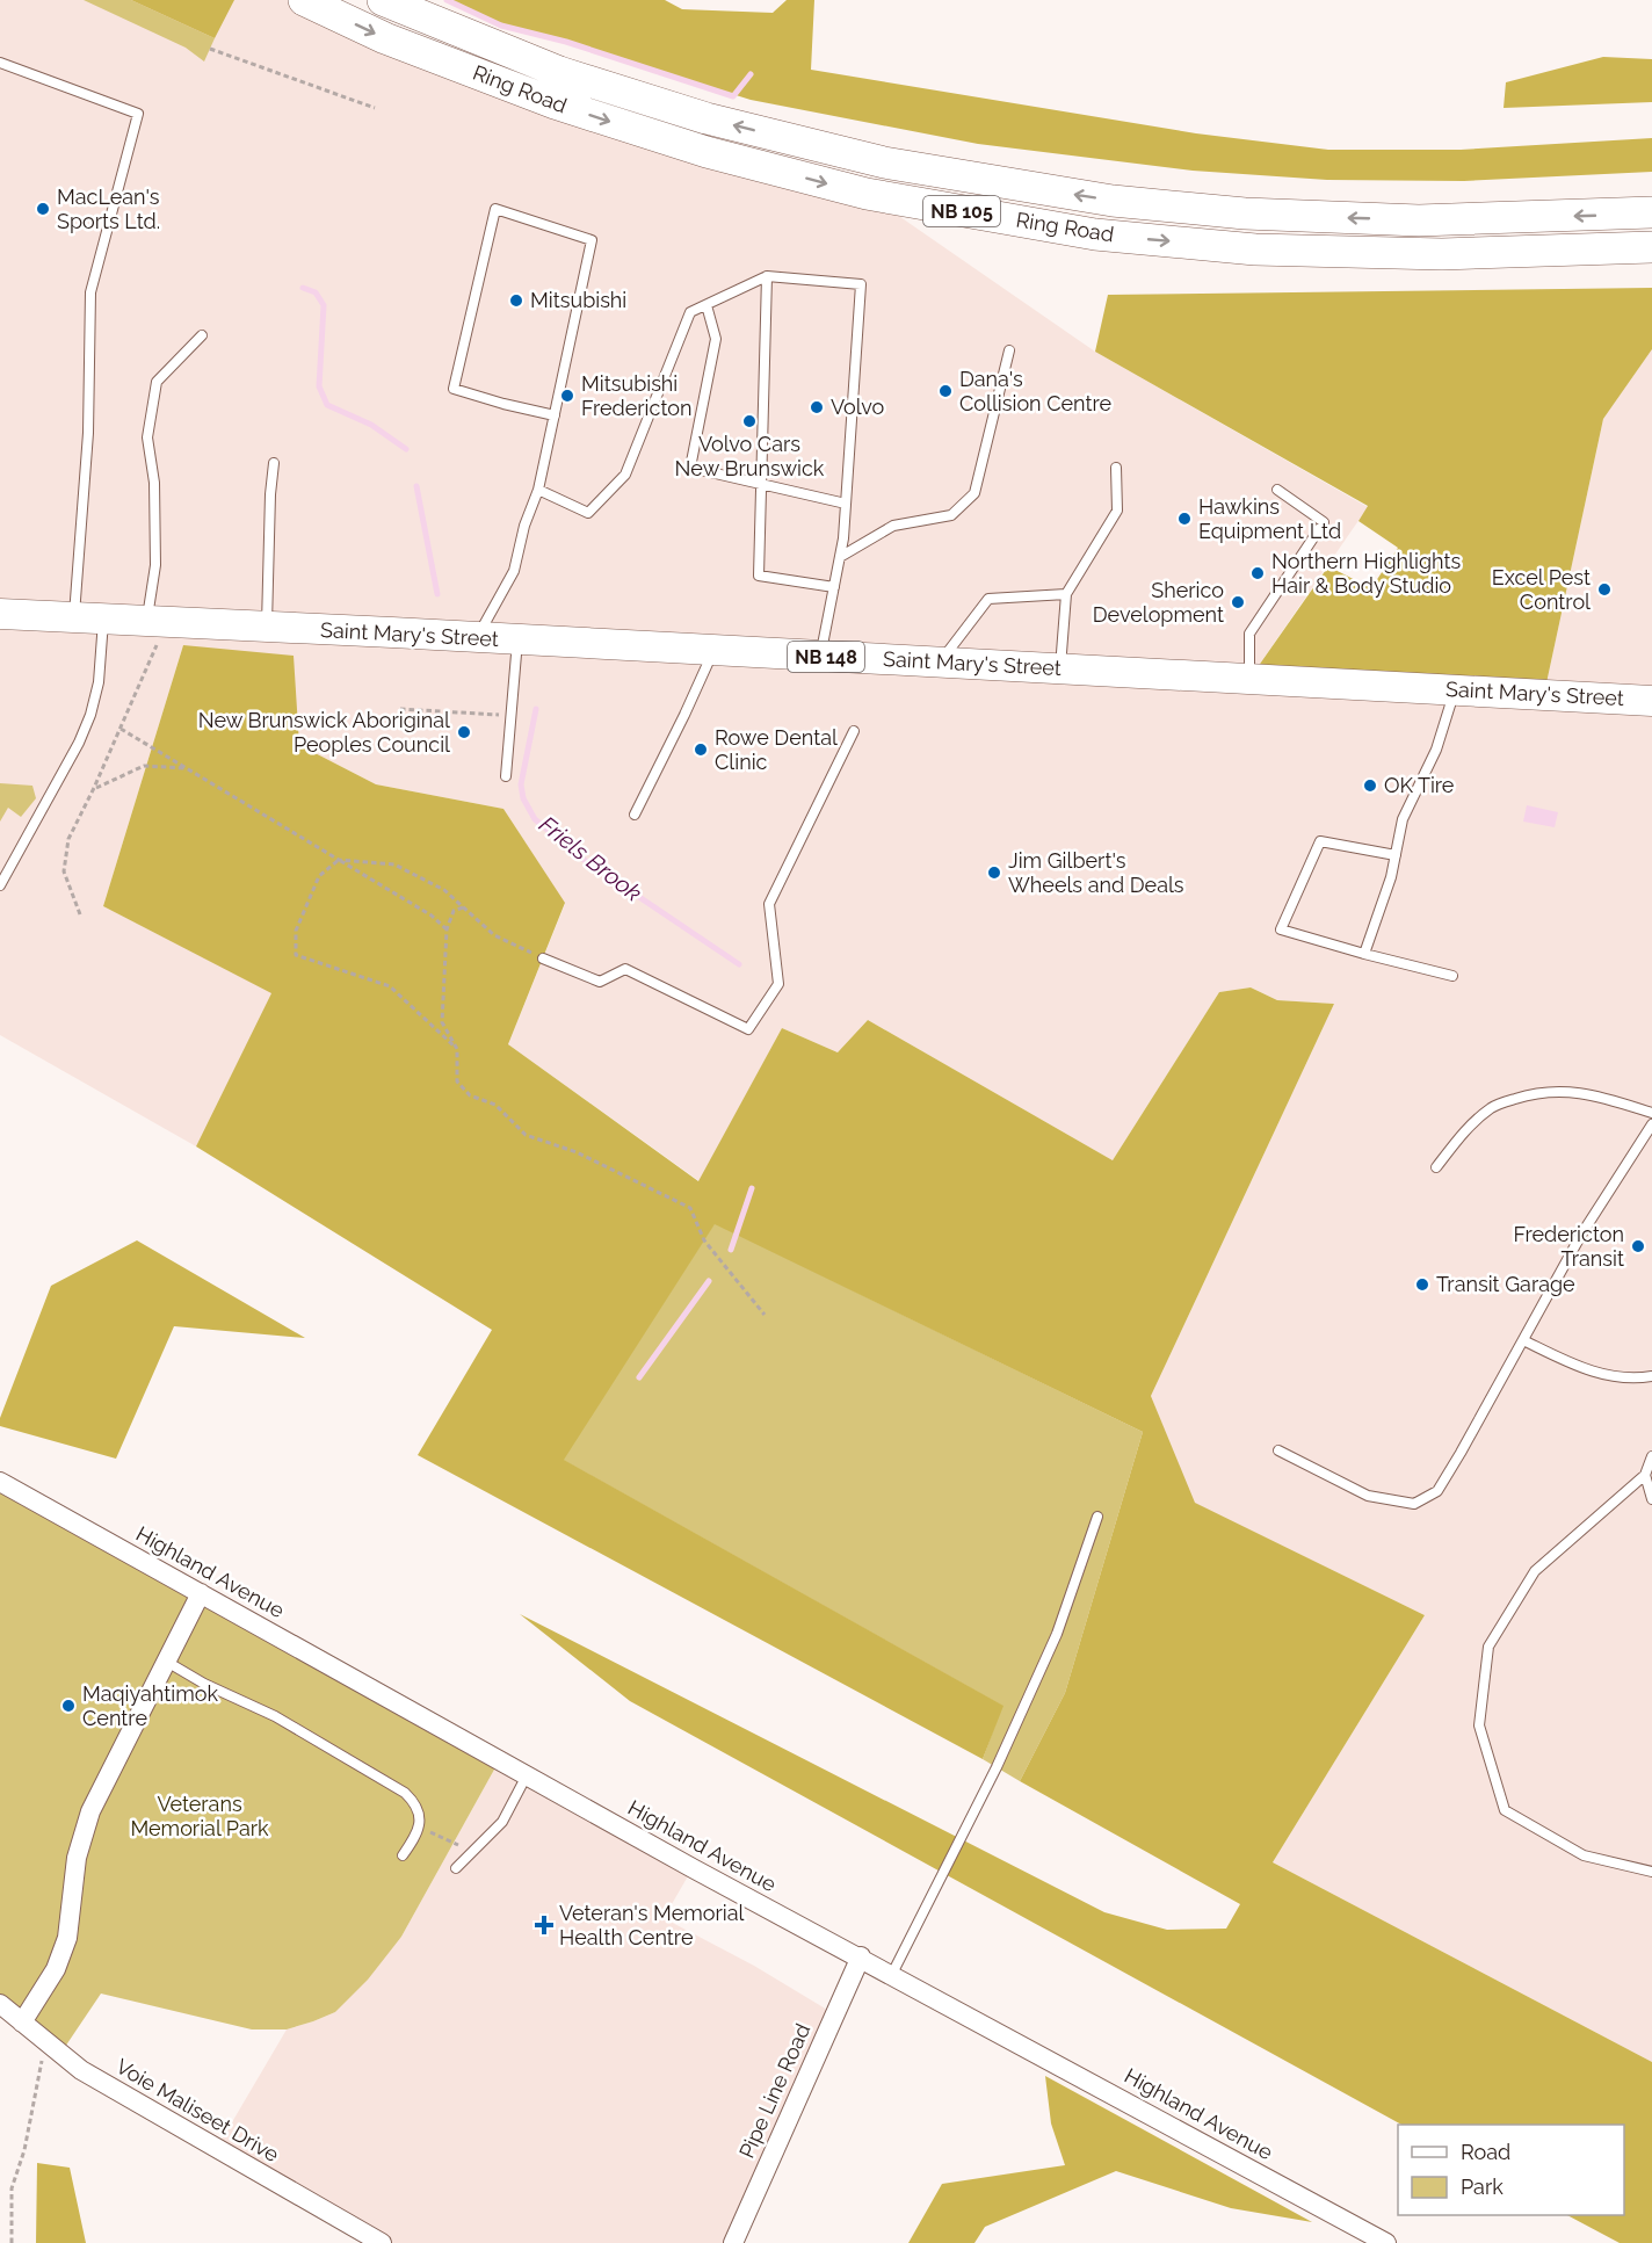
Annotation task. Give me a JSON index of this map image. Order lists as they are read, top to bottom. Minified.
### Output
{"streets":{"highway":["Ring Road","NB 105"],"main road":["Saint Mary's Street","NB 148"],"street":["Highland Avenue","Pipe Line Road","Voie Maliseet Drive"]},"crossings":[["Highland Avenue","Pipe Line Road"]],"water":["Friels Brook"],"parks":["Veterans Memorial Park"],"places":{"other":["MacLean's Sports Ltd.","Mitsubishi","Dana's Collision Centre","Mitsubishi Fredericton","Volvo","Volvo Cars New Brunswick","Hawkins Equipment Ltd","Northern Highlights Hair & Body Studio","Excel Pest Control","Sherico Development","New Brunswick Aboriginal Peoples Council","Rowe Dental Clinic","OK Tire","Jim Gilbert's Wheels and Deals","Fredericton Transit","Transit Garage","Maqiyahtimok Centre"],"health":["Veteran's Memorial Health Centre"]},"legend":["Road","Park"]}
